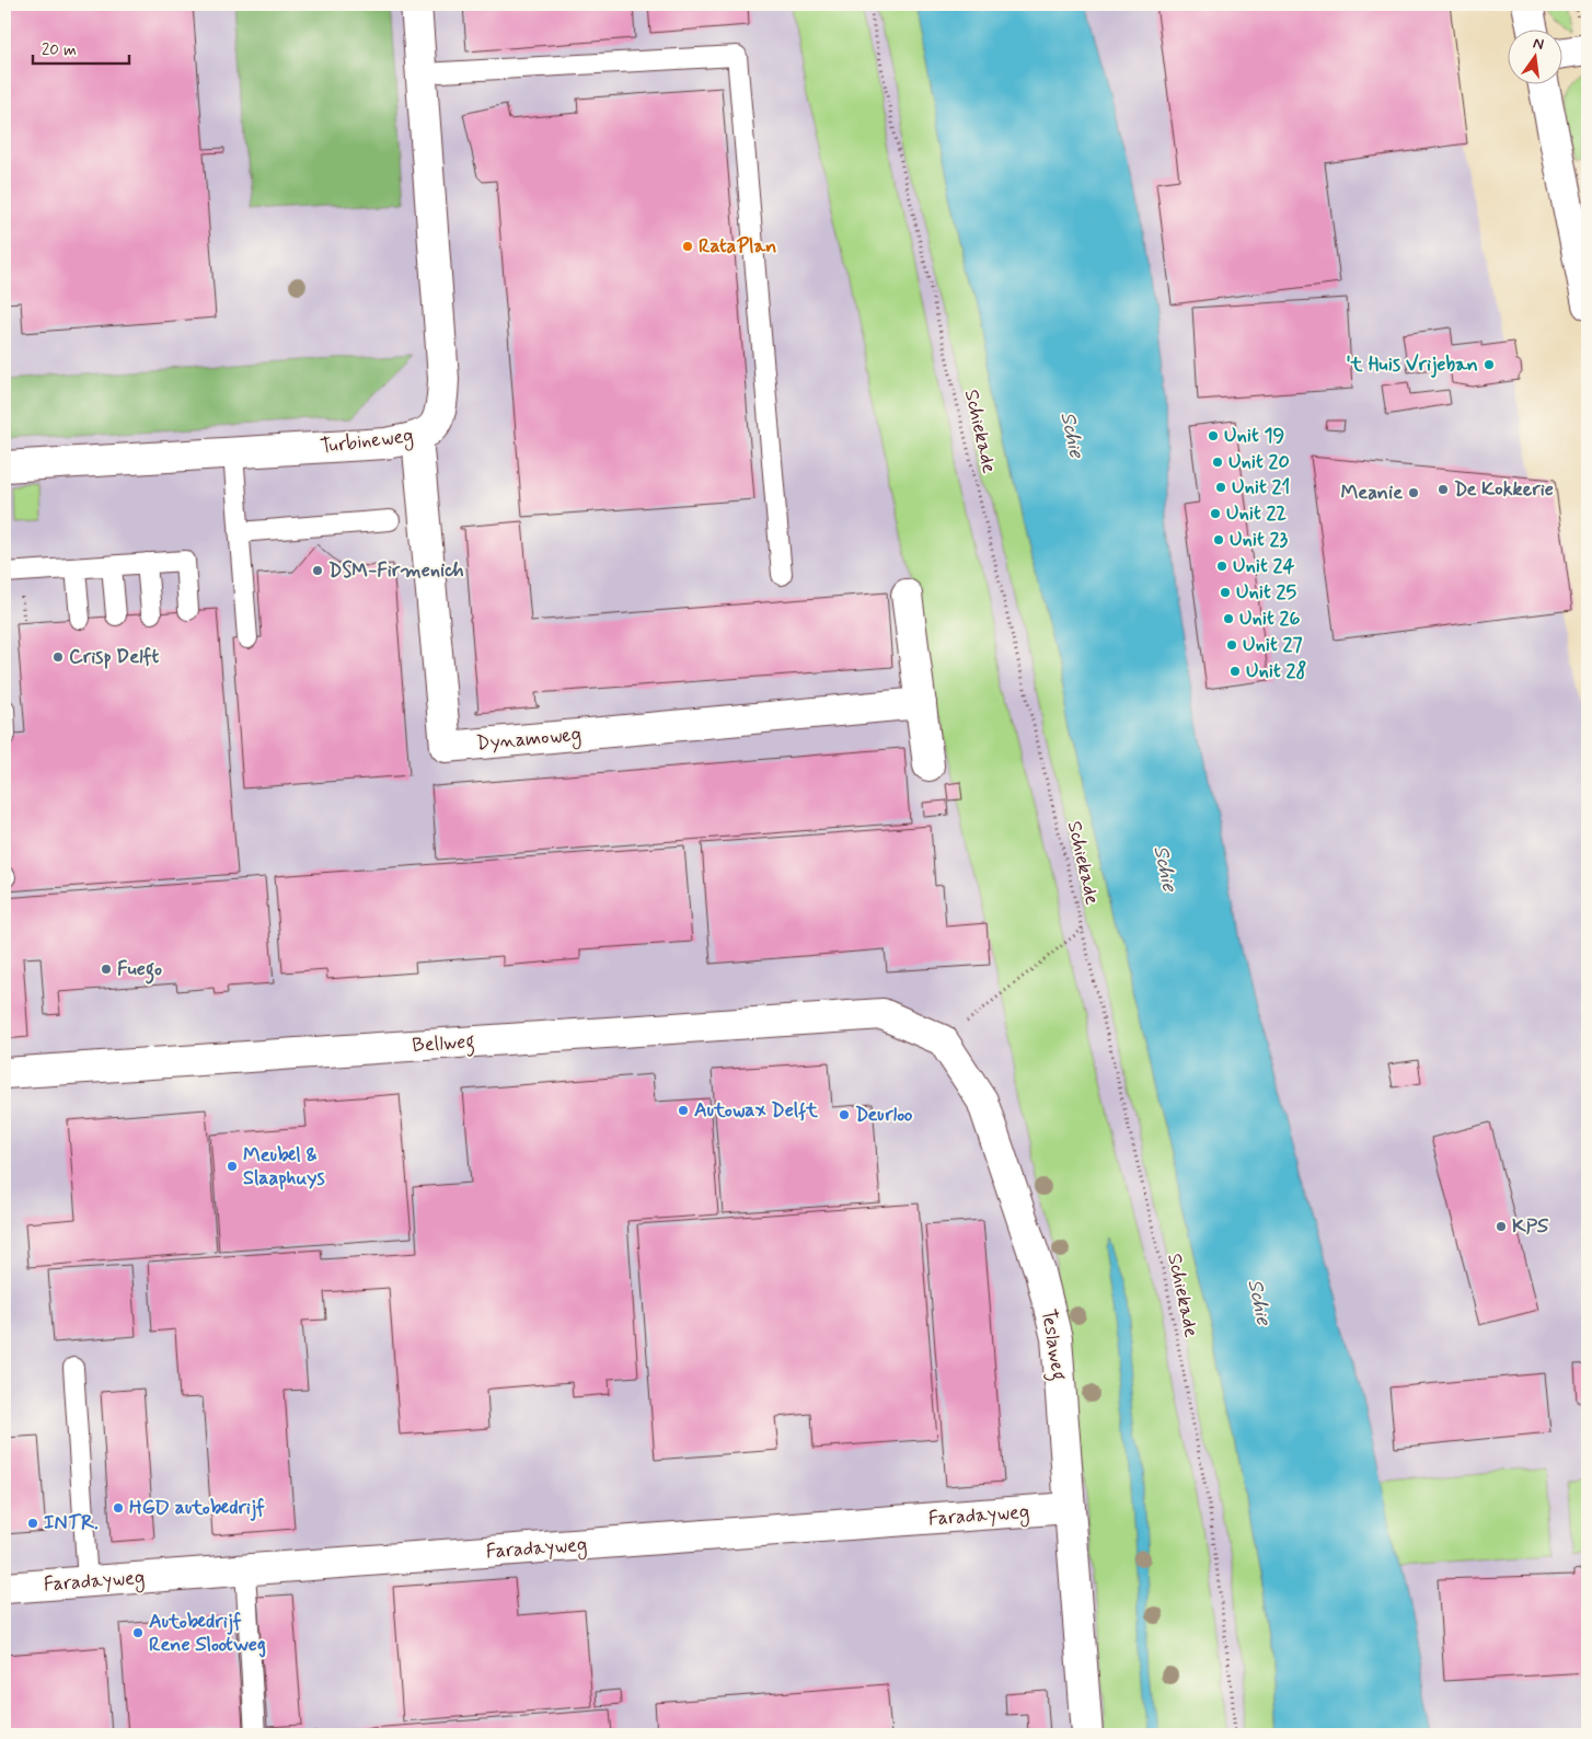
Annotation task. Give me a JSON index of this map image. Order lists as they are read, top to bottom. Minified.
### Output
{"streets":{"street":["Turbineweg","Dynamoweg","Bellweg","Teslaweg","Faradayweg"],"path":["Schiekade"]},"crossings":[["Turbineweg","Dynamoweg"],["Bellweg","Teslaweg"],["Teslaweg","Faradayweg"]],"water":["Schie"],"places":["RataPlan","'t Huis Vrijeban","Unit 19","Unit 20","Unit 21","De Kokkerie","Meanie","Unit 22","Unit 23","Unit 24","DSM-Firmenich","Unit 25","Unit 26","Unit 27","Crisp Delft","Unit 28","Fuego","Autowax Delft","Deurloo","Meubel & Slaaphuys","KPS","HGD autobedrijf","INTR.","Autobedrijf Rene Slootweg"],"scale_bar":"20 m","north":"top"}
